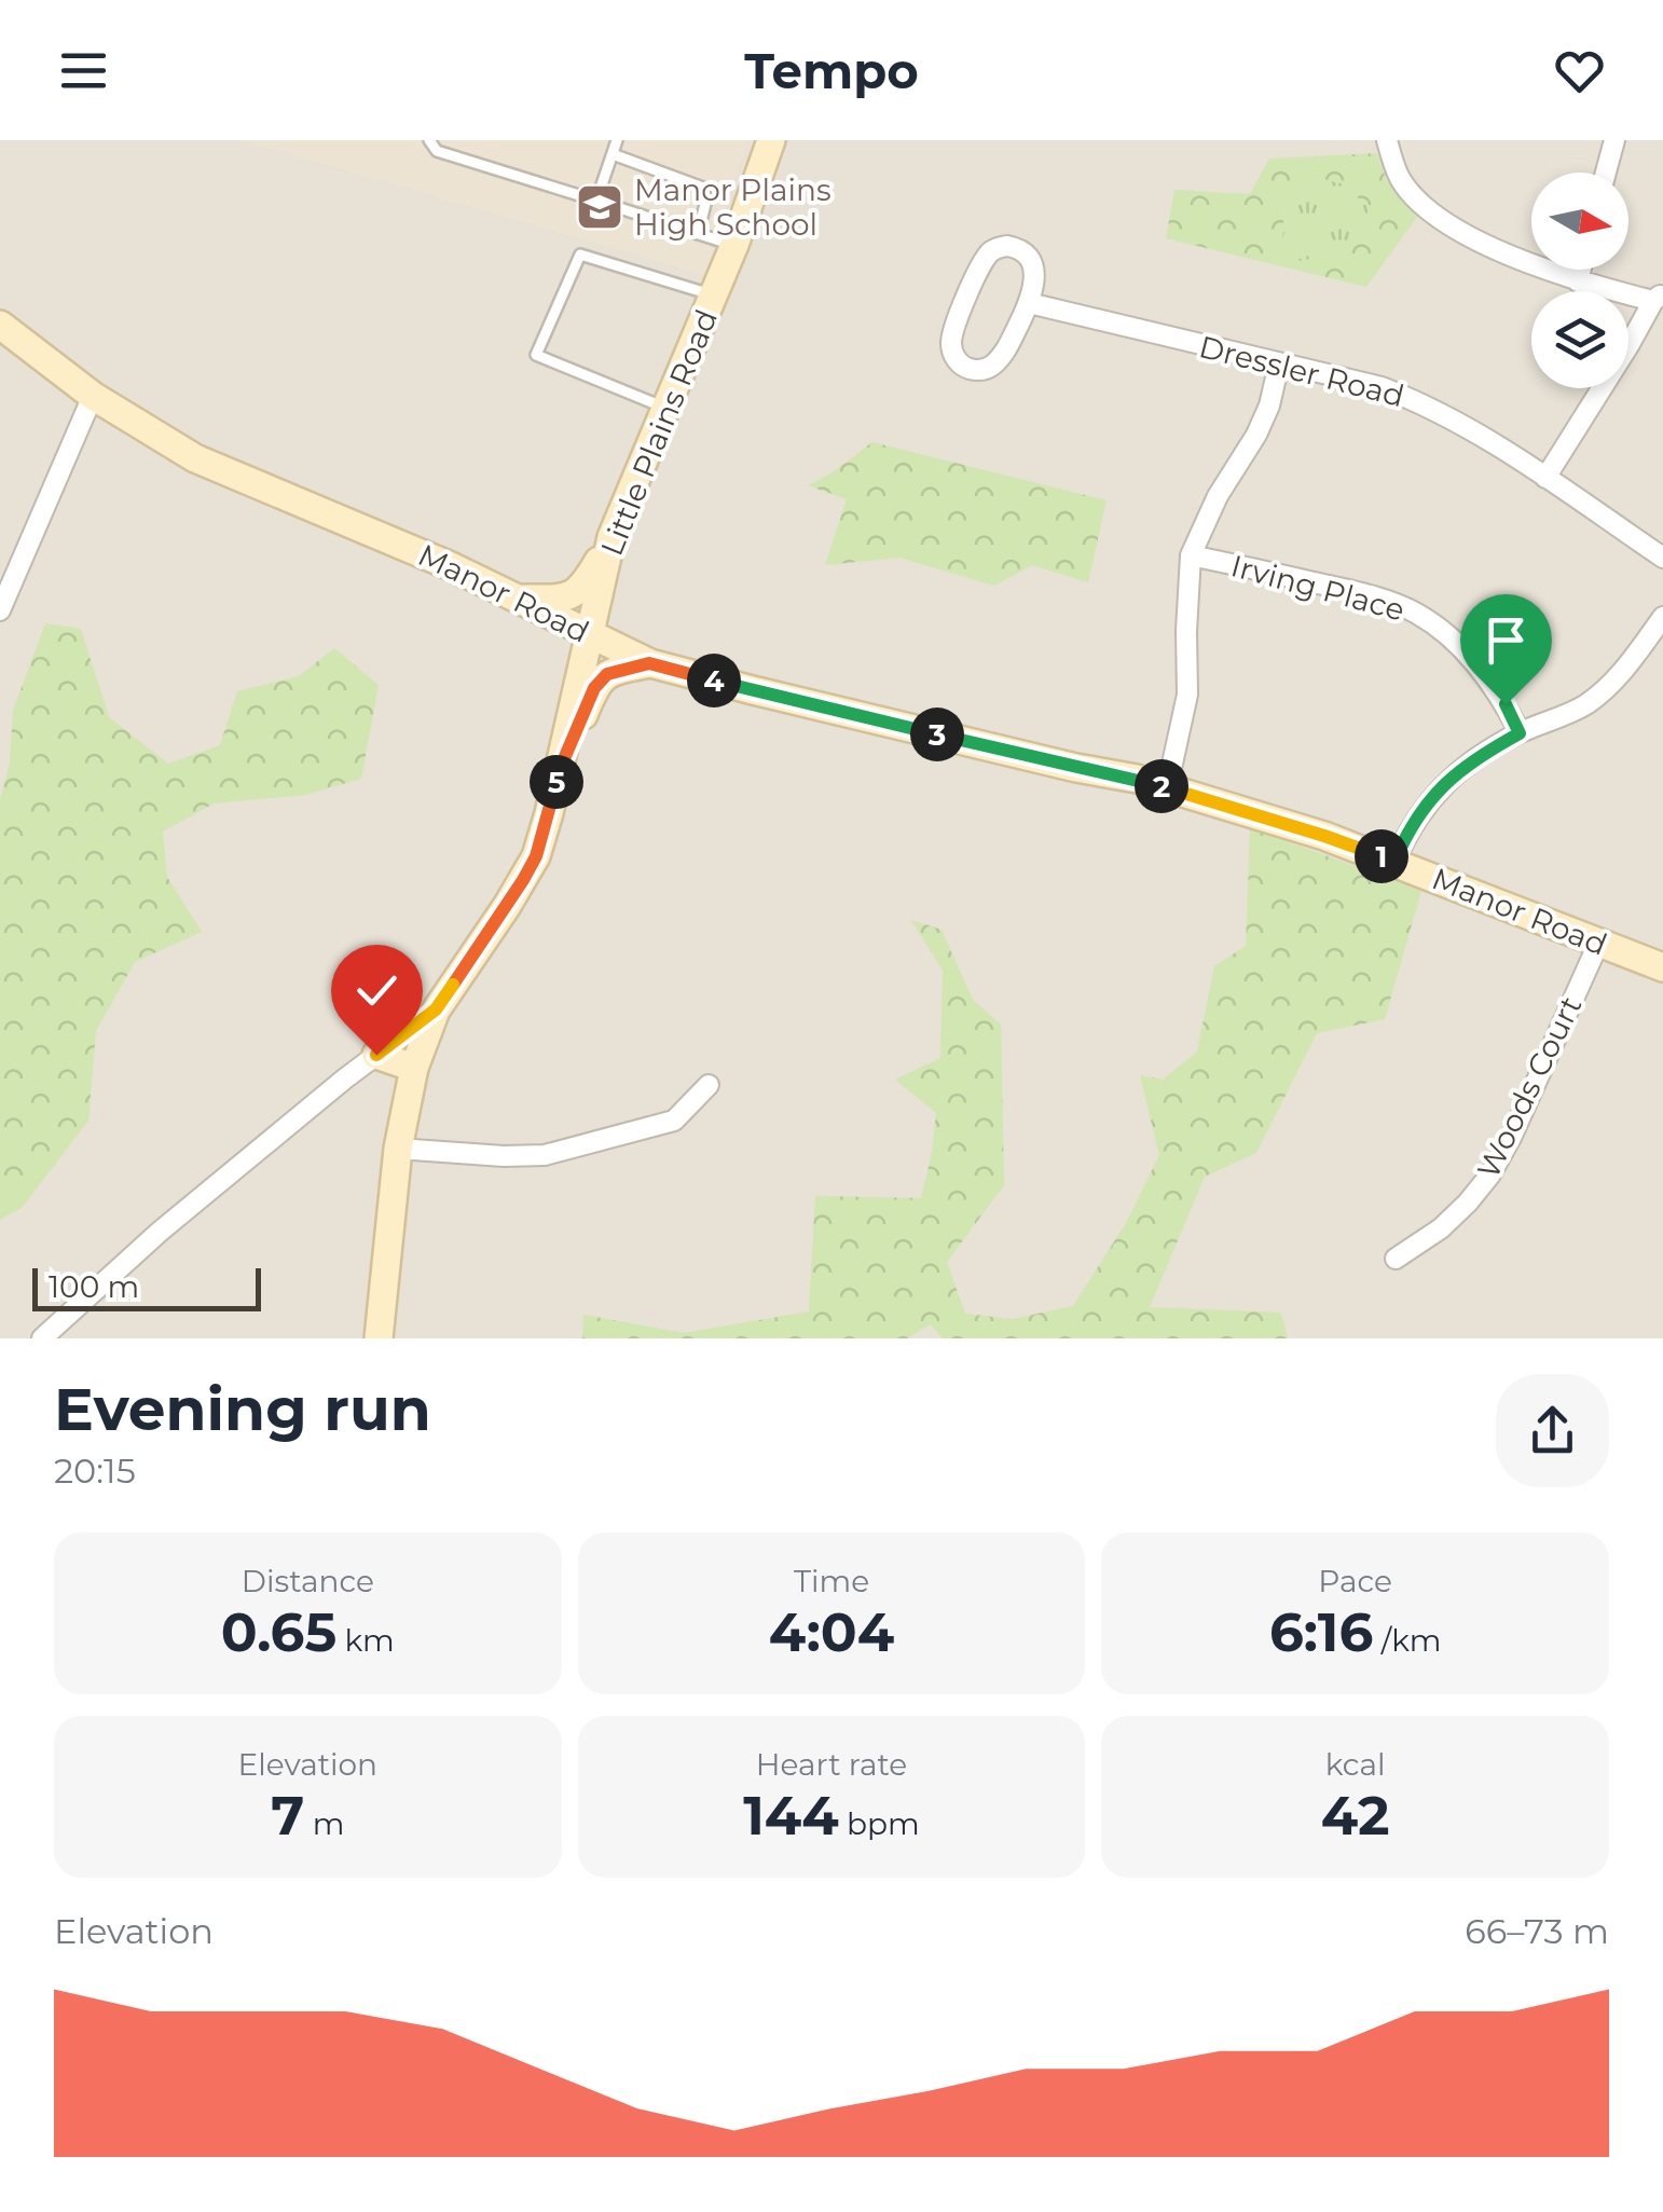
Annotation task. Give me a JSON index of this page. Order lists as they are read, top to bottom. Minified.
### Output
{"streets":{"street":["Dressler Road","Little Plains Road","Irving Place","Manor Road","Woods Court"]},"crossings":[["Little Plains Road","Manor Road"],["Manor Road","Woods Court"]],"places":{"school or university":["Manor Plains High School"]},"scale_bar":"100 m","north":"right","page":{"header":"Tempo","pins":["4","3","5","2","1"],"scale":"100 m","heading":["Evening run","20:15"],"stats":[["Distance","0.65 km"],["Time","4:04"],["Pace","6:16 /km"],["Elevation","7 m"],["Heart rate","144 bpm"],["kcal","42"]],"chart":["Elevation","66–73 m"]}}
